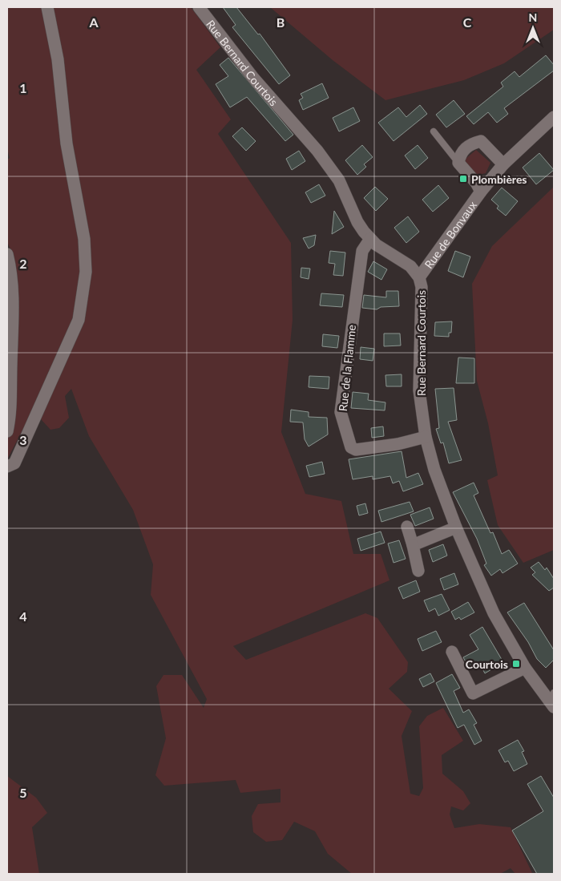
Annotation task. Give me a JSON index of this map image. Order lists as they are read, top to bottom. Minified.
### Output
{"streets":{"street":["Rue Bernard Courtois","Rue de Bonvaux","Rue de la Flamme"]},"crossings":[["Rue Bernard Courtois","Rue de Bonvaux"],["Rue Bernard Courtois","Rue de la Flamme"]],"places":{"transit":["Plombières","Courtois"]},"north":"top","grid":{"columns":["A","B","C"],"rows":["1","2","3","4","5"]}}
